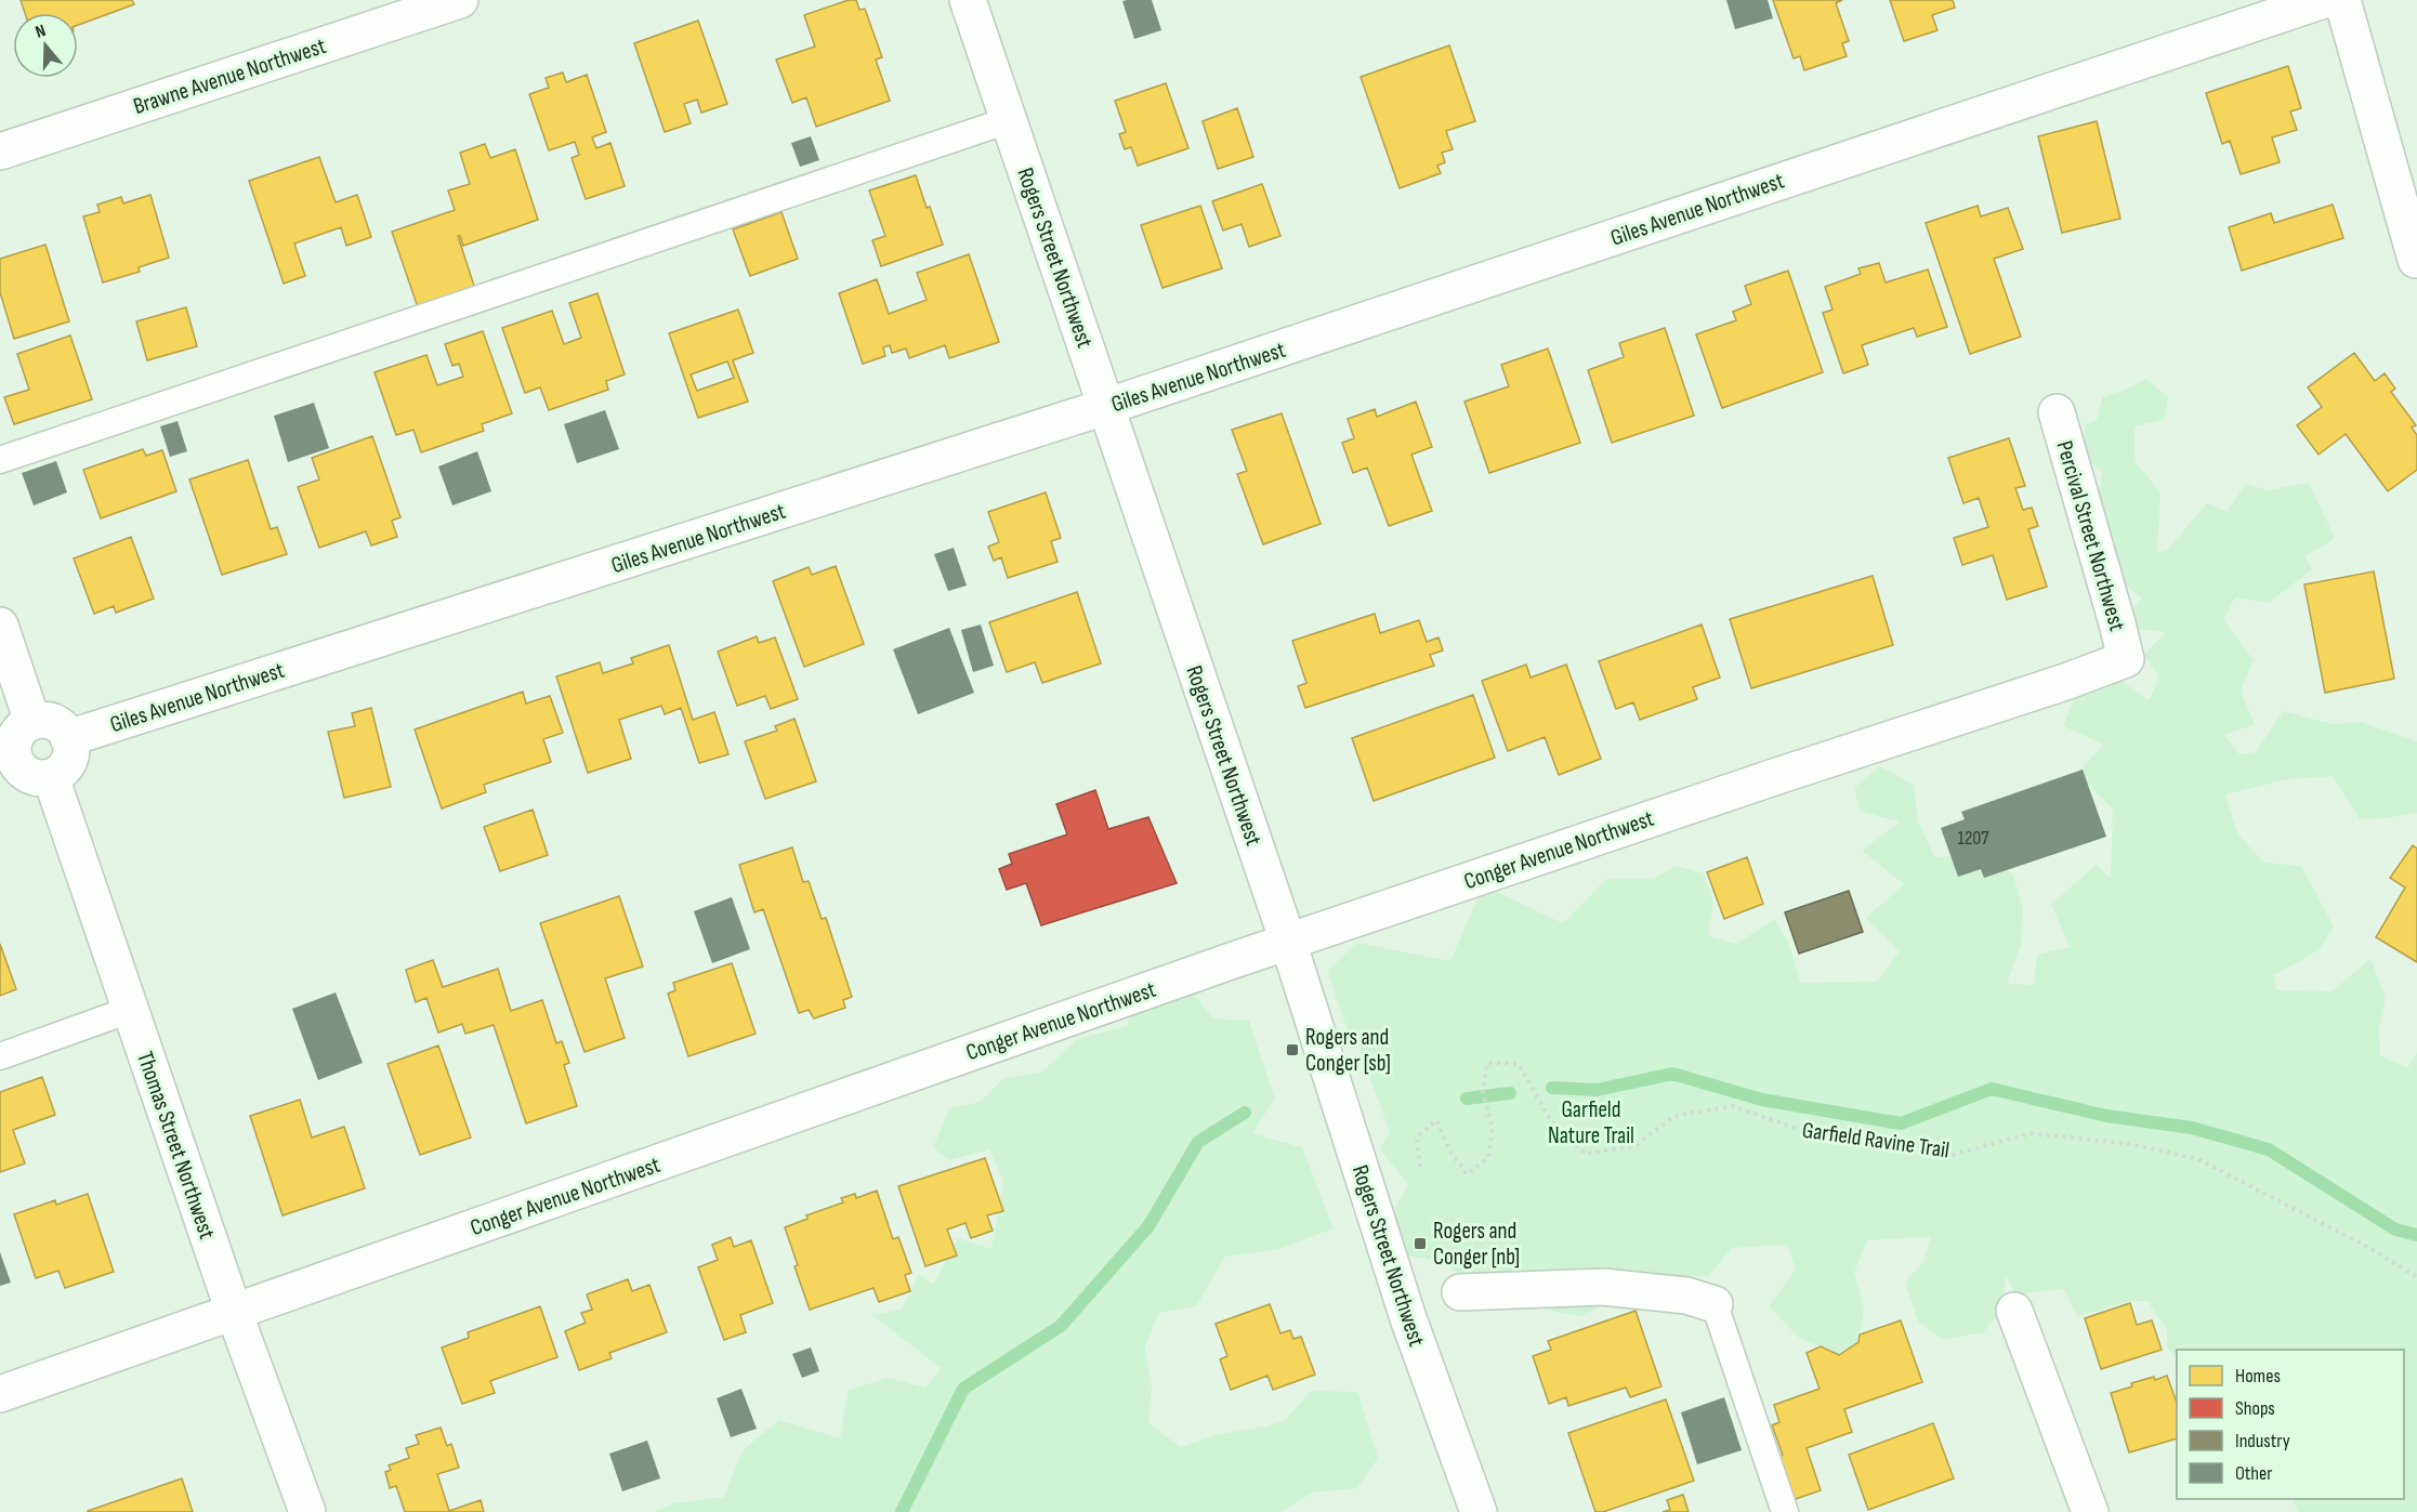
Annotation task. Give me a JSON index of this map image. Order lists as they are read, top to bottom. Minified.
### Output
{"streets":{"street":["Brawne Avenue Northwest","Giles Avenue Northwest","Rogers Street Northwest","Percival Street Northwest","Conger Avenue Northwest","Thomas Street Northwest"],"path":["Garfield Ravine Trail"]},"crossings":[["Giles Avenue Northwest","Rogers Street Northwest"],["Giles Avenue Northwest","Thomas Street Northwest"],["Rogers Street Northwest","Conger Avenue Northwest"],["Percival Street Northwest","Conger Avenue Northwest"],["Conger Avenue Northwest","Thomas Street Northwest"]],"parks":["Garfield Nature Trail"],"places":{"transit":["Rogers and Conger [sb]","Rogers and Conger [nb]"]},"house_numbers":["1207"],"legend":["Homes","Shops","Industry","Other"],"north":"top"}
